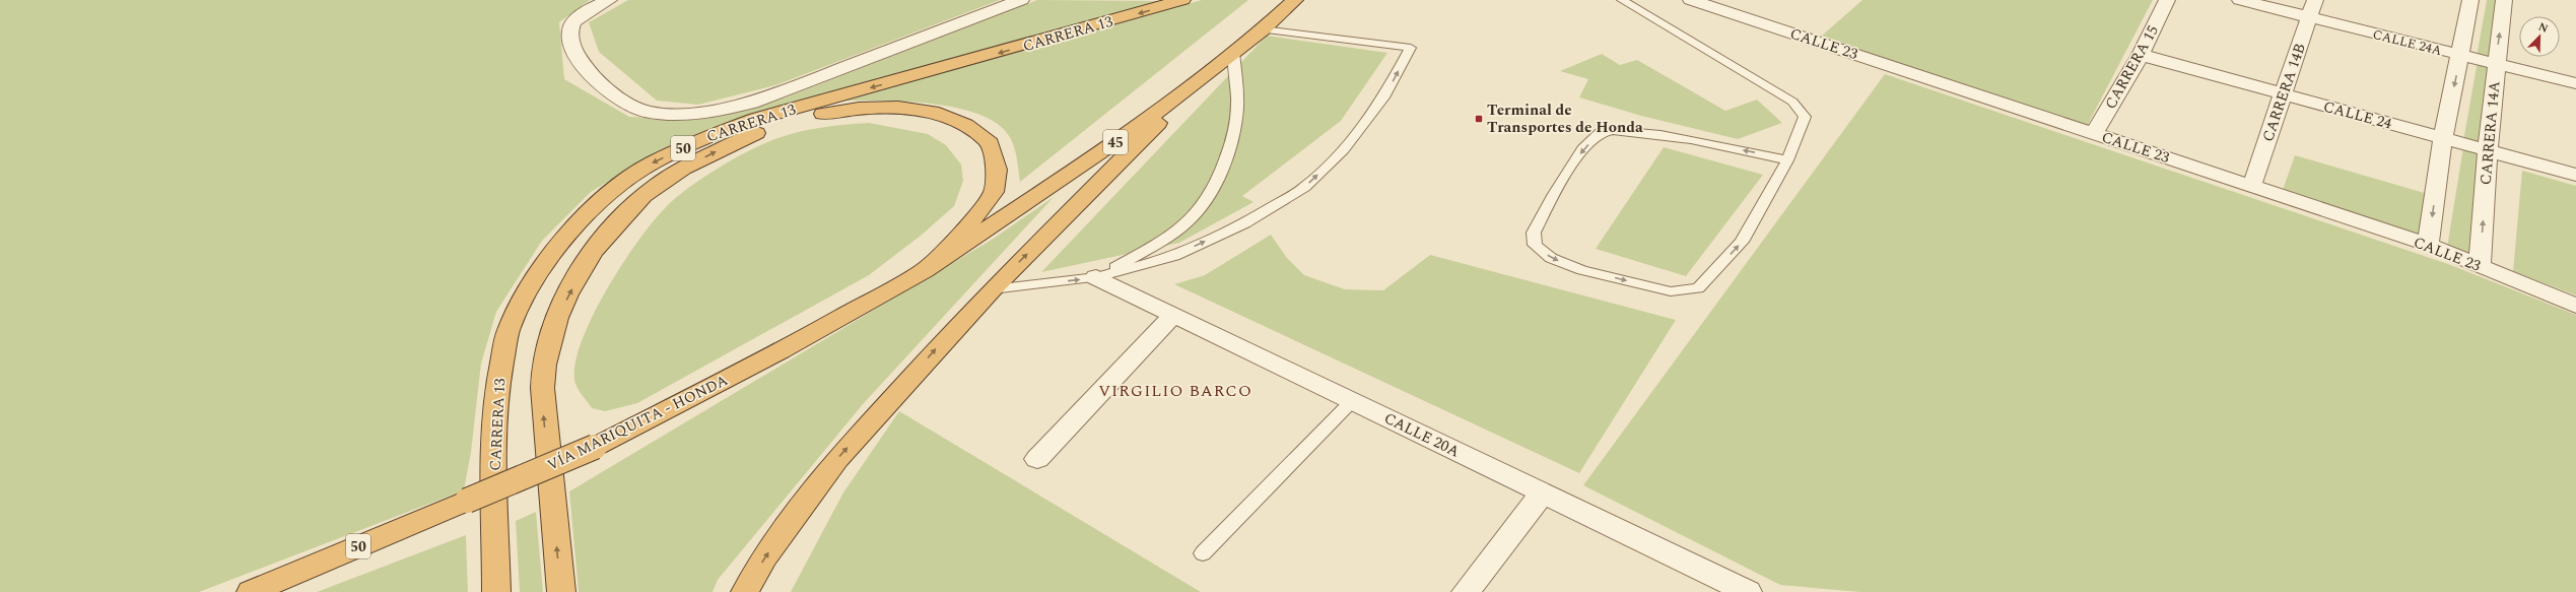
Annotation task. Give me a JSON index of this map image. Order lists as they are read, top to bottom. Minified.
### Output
{"streets":{"highway":["CARRERA 13","45","50","VÍA MARIQUITA - HONDA"],"street":["CALLE 24A","CALLE 23","CARRERA 15","CARRERA 14B","CALLE 24","CARRERA 14A","CALLE 20A"]},"crossings":[["CARRERA 13","45"],["CARRERA 13","VÍA MARIQUITA - HONDA"],["CALLE 24A","CARRERA 14B"],["CALLE 24A","CARRERA 14A"],["CALLE 23","CARRERA 15"],["CALLE 23","CARRERA 14B"],["CALLE 23","CARRERA 14A"],["CARRERA 15","CALLE 24"],["CARRERA 14B","CALLE 24"],["CALLE 24","CARRERA 14A"],["45","VÍA MARIQUITA - HONDA"]],"districts":["VIRGILIO BARCO"],"places":{"transit":["Terminal de Transportes de Honda"]},"north":"top right"}
